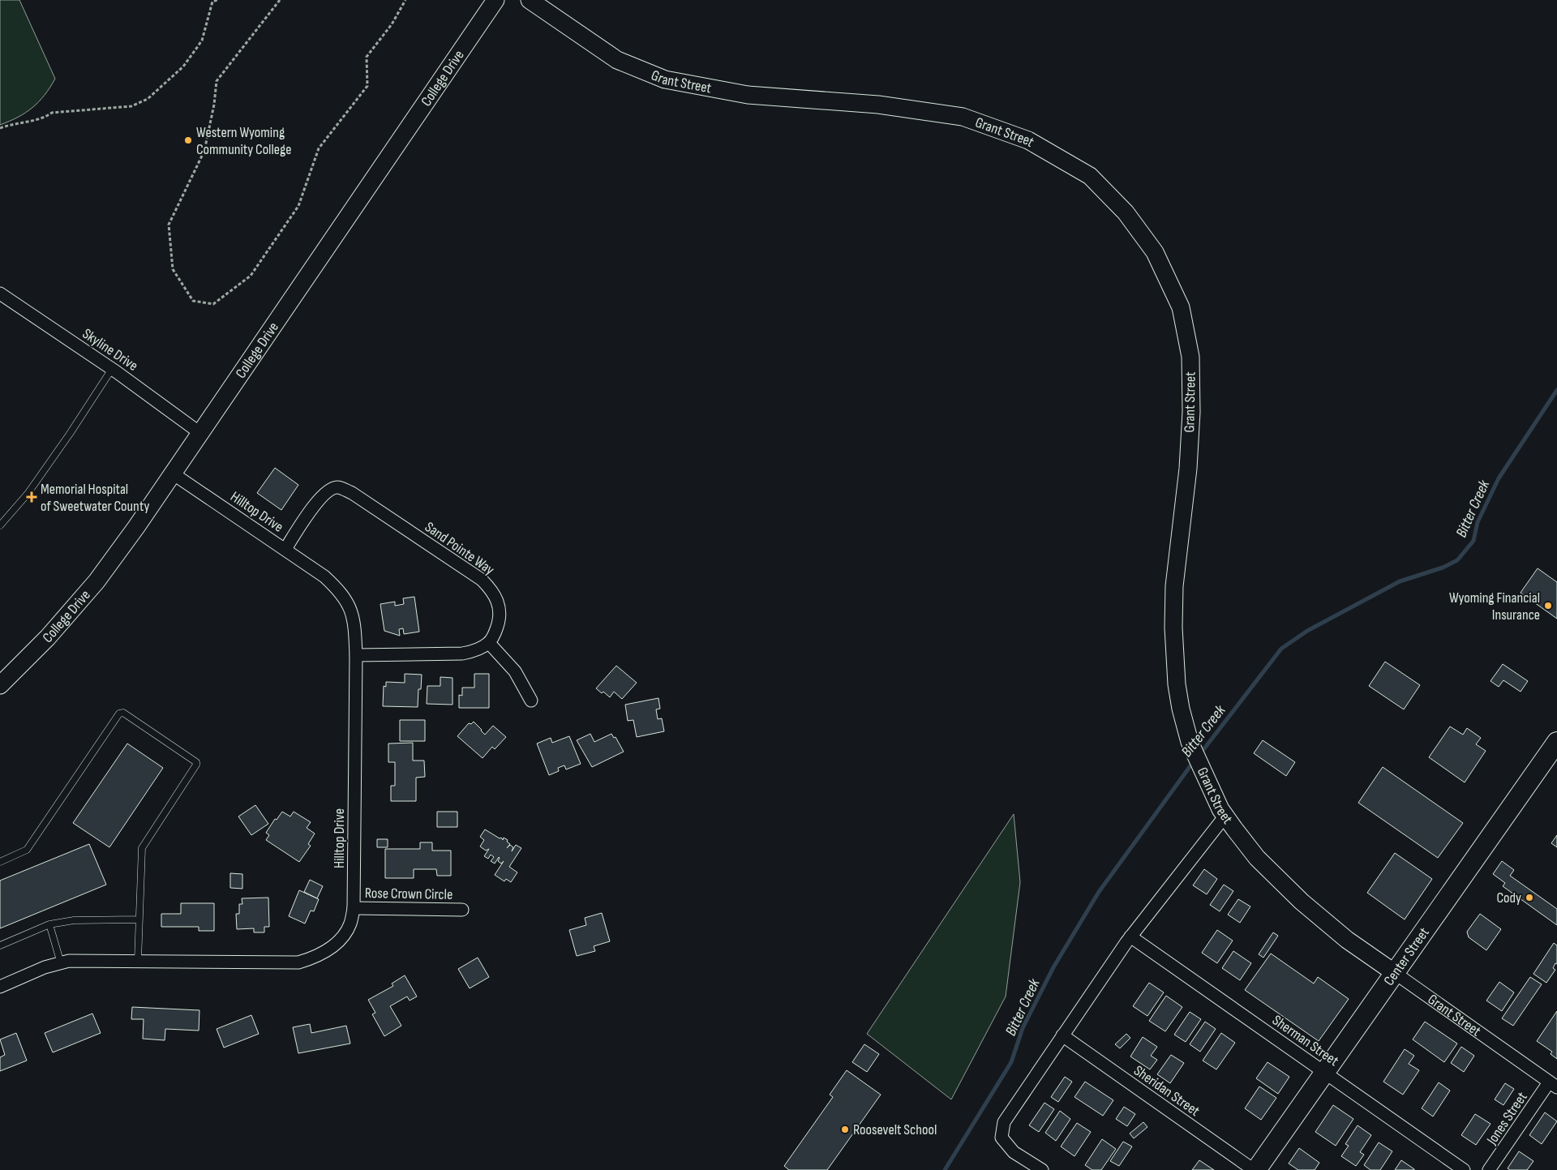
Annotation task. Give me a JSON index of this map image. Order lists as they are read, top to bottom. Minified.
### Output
{"streets":{"main road":["College Drive","Grant Street","Center Street"],"street":["Skyline Drive","Hilltop Drive","Sand Pointe Way","Rose Crown Circle","Sherman Street","Sheridan Street","Jones Street"]},"crossings":[["College Drive","Skyline Drive"],["College Drive","Hilltop Drive"],["Grant Street","Center Street"],["Grant Street","Jones Street"],["Hilltop Drive","Sand Pointe Way"],["Hilltop Drive","Rose Crown Circle"],["Center Street","Sherman Street"],["Center Street","Sheridan Street"]],"water":["Bitter Creek"],"places":{"other":["Western Wyoming Community College","Wyoming Financial Insurance","Cody","Roosevelt School"],"health":["Memorial Hospital of Sweetwater County"]}}
